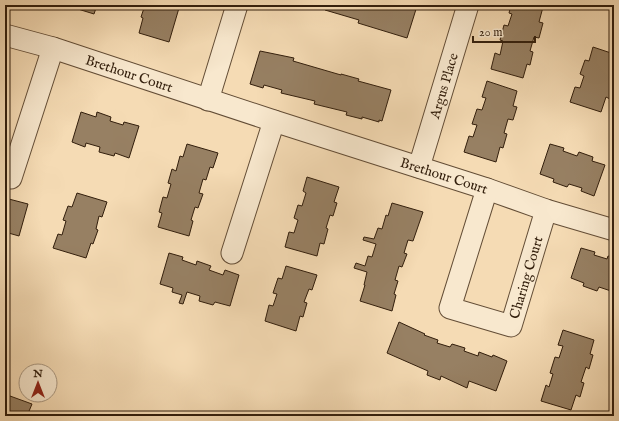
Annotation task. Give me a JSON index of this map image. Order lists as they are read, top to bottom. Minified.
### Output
{"streets":{"street":["Brethour Court","Argus Place","Charing Court"]},"crossings":[["Brethour Court","Argus Place"],["Brethour Court","Charing Court"]],"scale_bar":"20 m","north":"top"}
